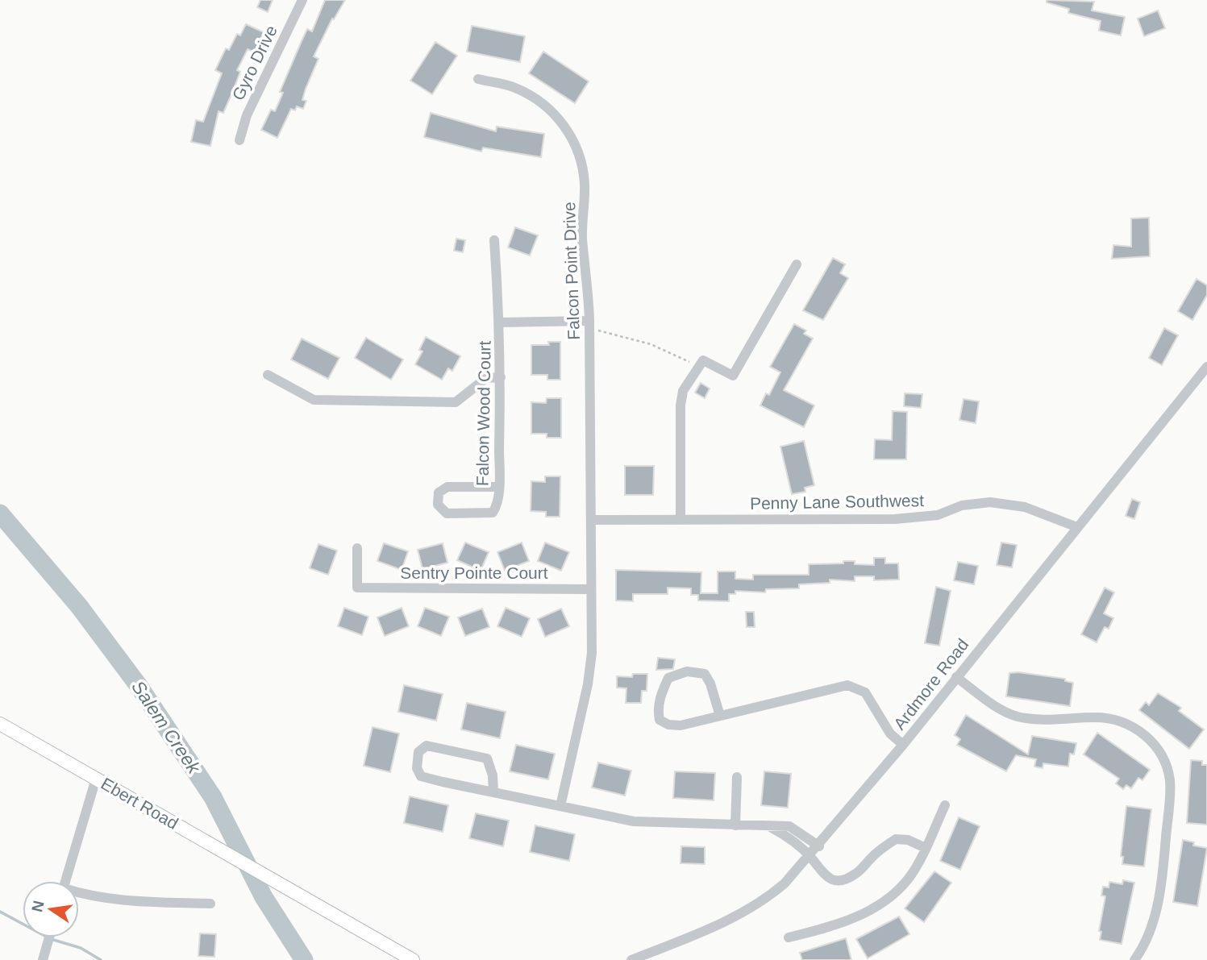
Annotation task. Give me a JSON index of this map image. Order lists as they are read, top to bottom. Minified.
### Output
{"streets":{"main road":["Ebert Road"],"street":["Gyro Drive","Falcon Point Drive","Falcon Wood Court","Penny Lane Southwest","Sentry Pointe Court","Ardmore Road"]},"crossings":[["Falcon Point Drive","Penny Lane Southwest"],["Falcon Point Drive","Sentry Pointe Court"],["Penny Lane Southwest","Ardmore Road"]],"water":["Salem Creek"],"north":"left"}
